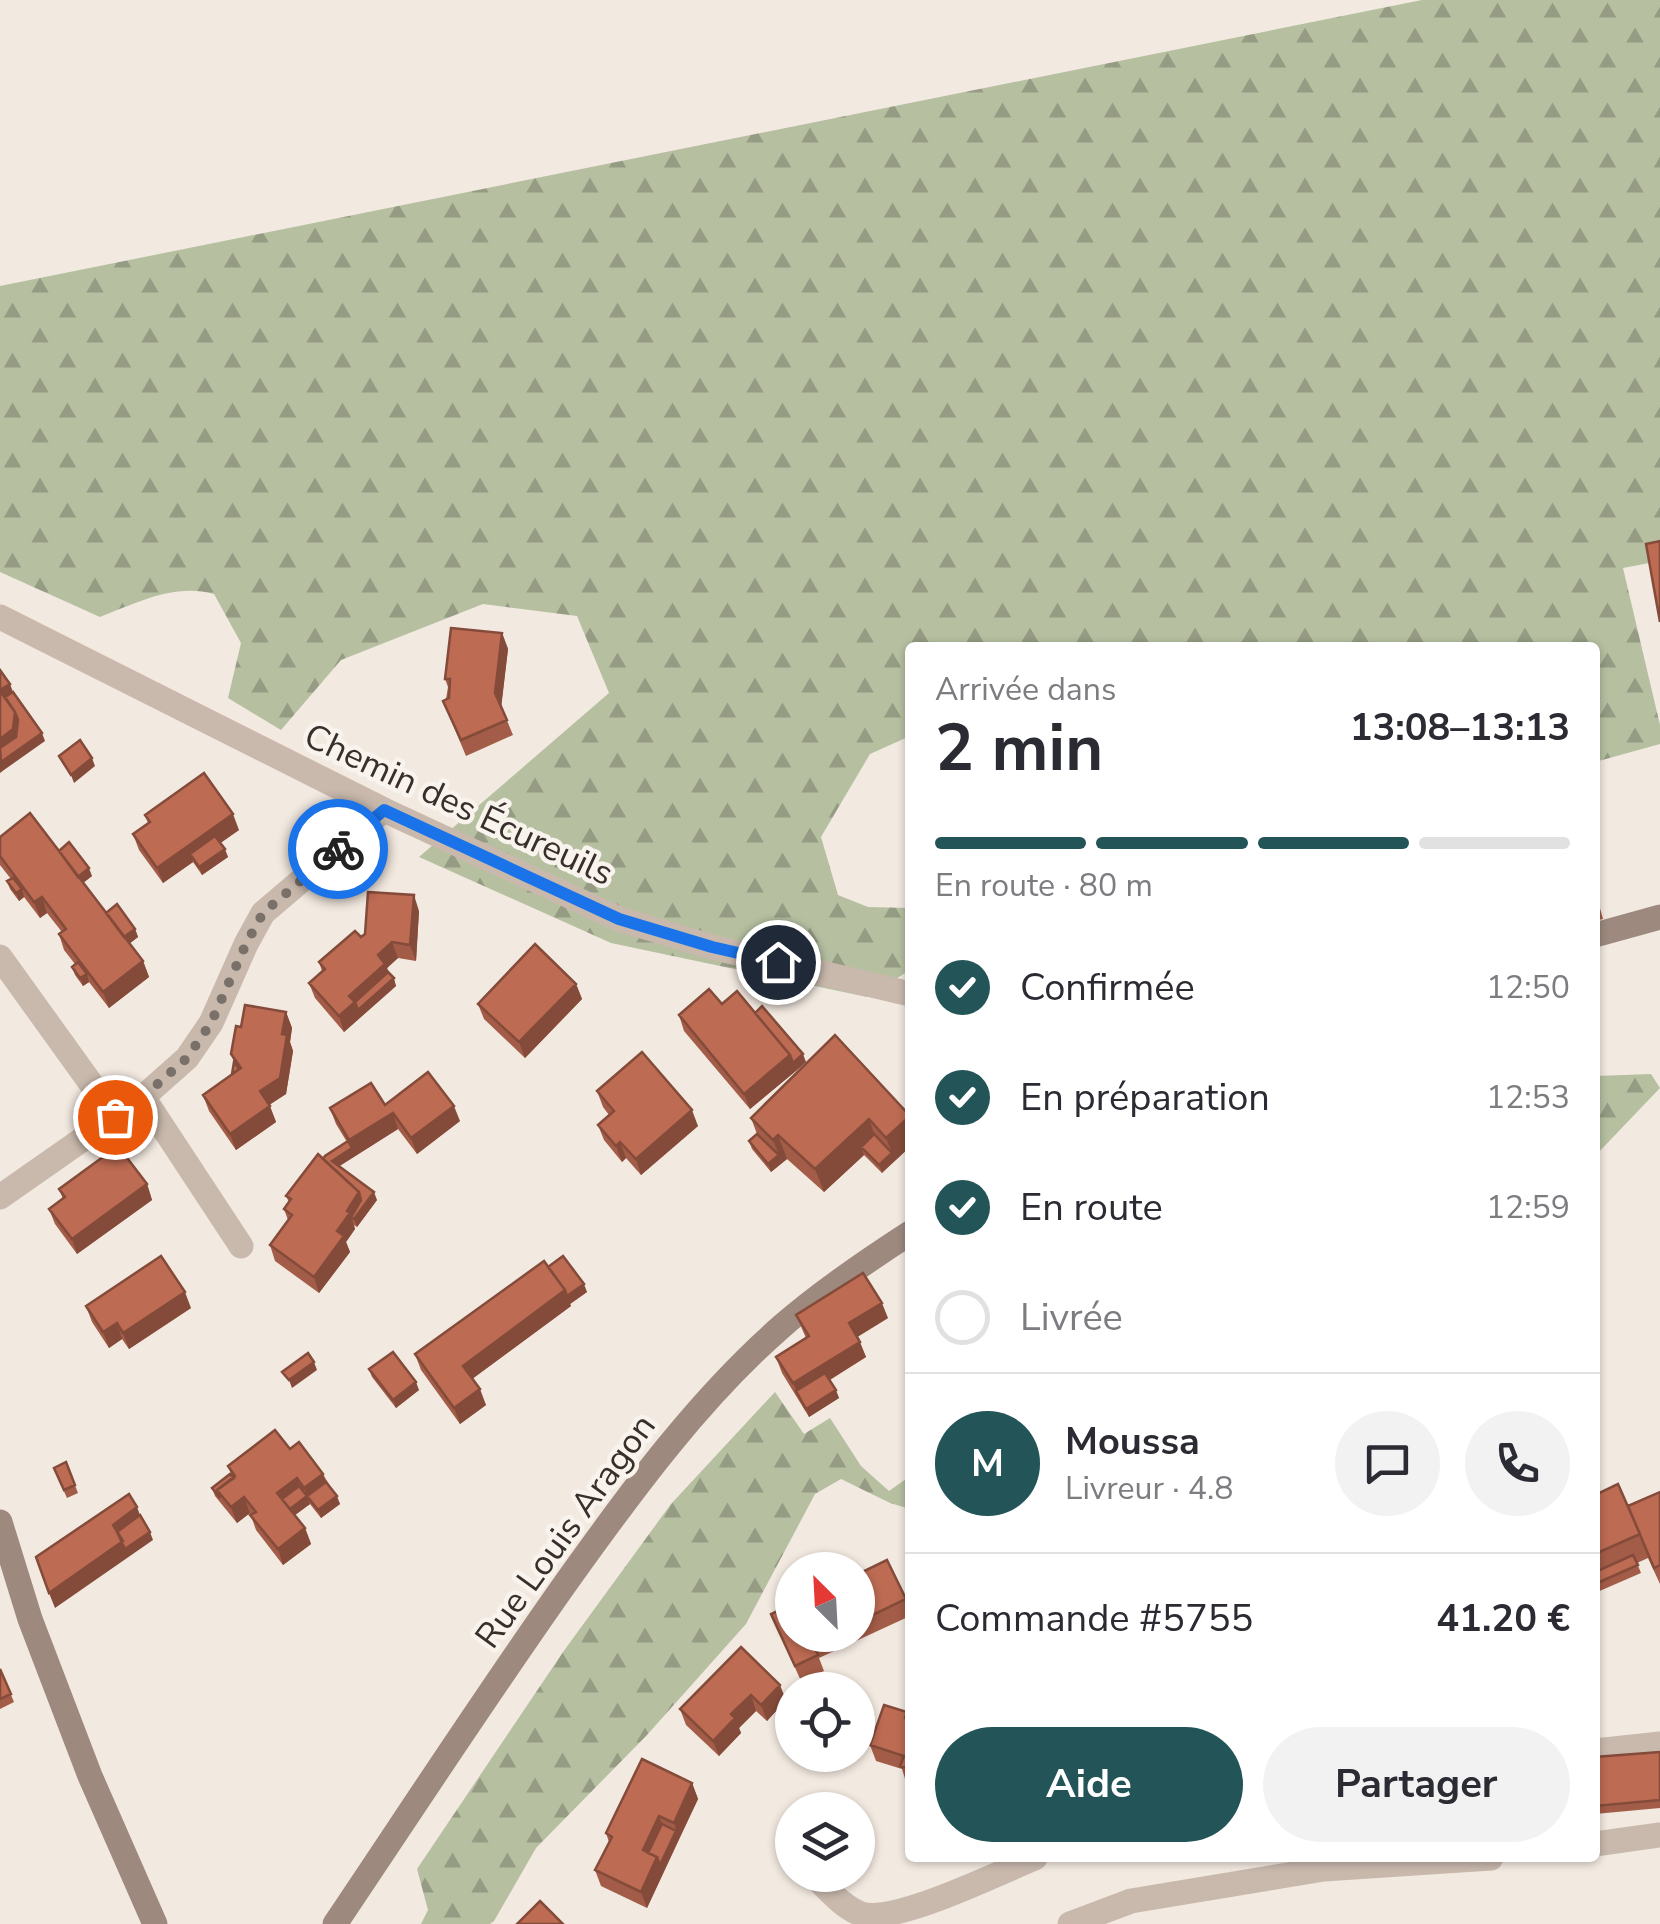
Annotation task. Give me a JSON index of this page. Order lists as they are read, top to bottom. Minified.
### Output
{"streets":{"street":["Chemin des Écureuils","Rue Louis Aragon"]},"north":"top left","page":{"heading":["2 min","Arrivée dans","13:08–13:13"],"panel":["Moussa","Livreur · 4.8","Commande #5755","41.20 €"],"bar":"En route · 80 m","list":[["Confirmée","12:50"],["En préparation","12:53"],["En route","12:59"],"Livrée"],"round":"M","buttons":["Aide","Partager"]}}
